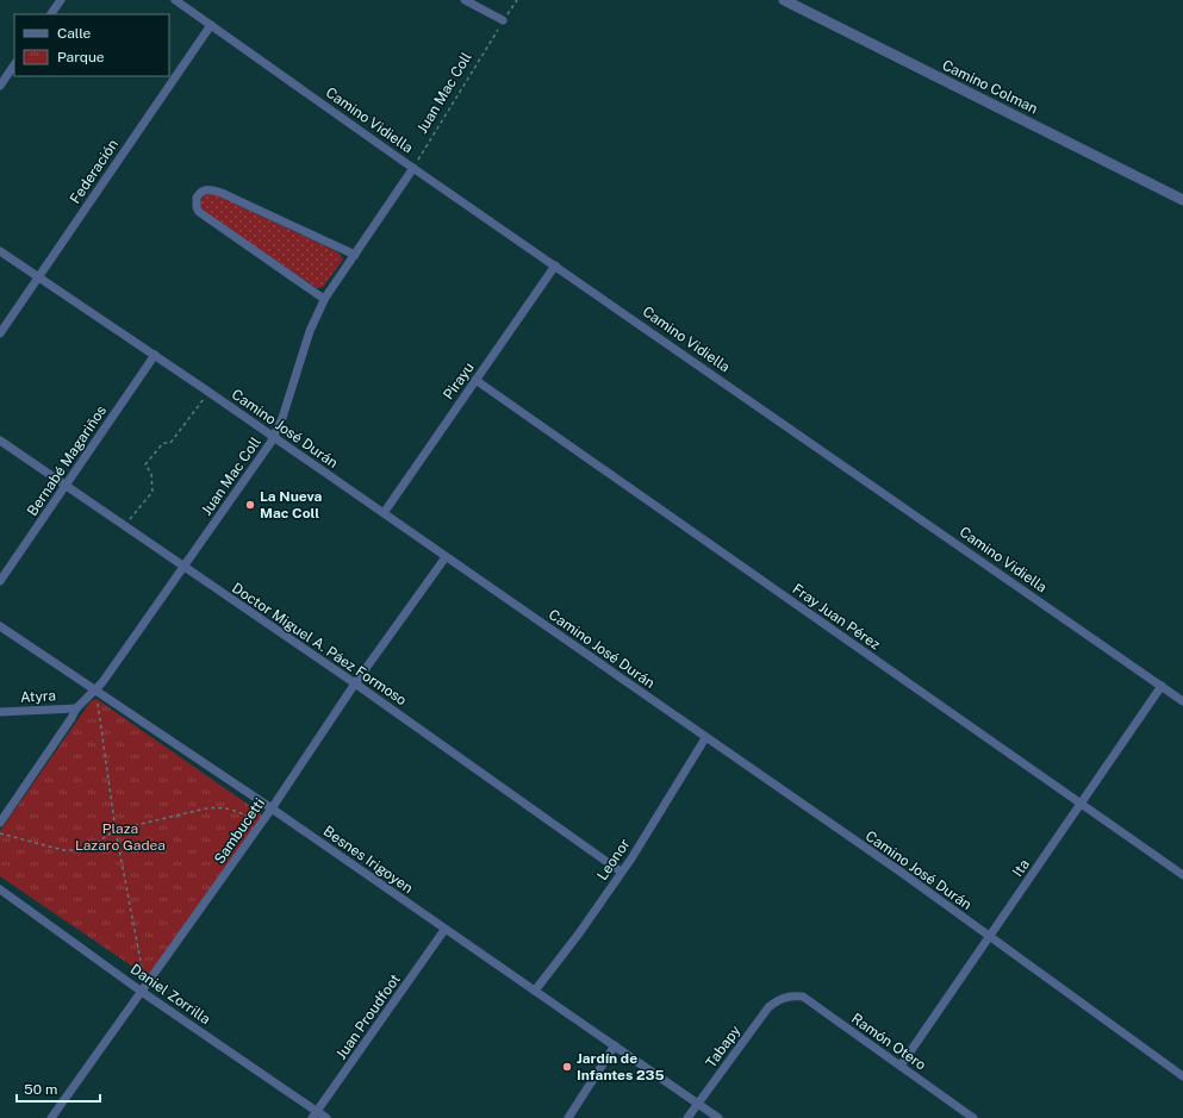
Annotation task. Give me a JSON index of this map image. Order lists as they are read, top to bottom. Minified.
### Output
{"streets":{"street":["Camino Colman","Juan Mac Coll","Camino Vidiella","Federación","Pirayu","Camino José Durán","Bernabé Magariños","Fray Juan Pérez","Doctor Miguel A. Páez Formoso","Atyra","Sambucetti","Besnes Irigoyen","Leonor","Ita","Daniel Zorrilla","Juan Proudfoot","Ramón Otero","Tabapy"]},"crossings":[["Juan Mac Coll","Camino Vidiella"],["Juan Mac Coll","Camino José Durán"],["Juan Mac Coll","Doctor Miguel A. Páez Formoso"],["Juan Mac Coll","Atyra"],["Juan Mac Coll","Besnes Irigoyen"],["Camino Vidiella","Federación"],["Camino Vidiella","Pirayu"],["Camino Vidiella","Ita"],["Federación","Camino José Durán"],["Pirayu","Camino José Durán"],["Pirayu","Fray Juan Pérez"],["Camino José Durán","Bernabé Magariños"],["Camino José Durán","Sambucetti"],["Camino José Durán","Leonor"],["Camino José Durán","Ita"],["Bernabé Magariños","Doctor Miguel A. Páez Formoso"],["Fray Juan Pérez","Ita"],["Doctor Miguel A. Páez Formoso","Sambucetti"],["Doctor Miguel A. Páez Formoso","Leonor"],["Sambucetti","Besnes Irigoyen"],["Sambucetti","Daniel Zorrilla"],["Besnes Irigoyen","Leonor"],["Besnes Irigoyen","Juan Proudfoot"],["Besnes Irigoyen","Tabapy"],["Ita","Ramón Otero"],["Daniel Zorrilla","Juan Proudfoot"],["Ramón Otero","Tabapy"]],"parks":["Plaza Lazaro Gadea"],"places":["La Nueva Mac Coll","Jardín de Infantes 235"],"legend":["Calle","Parque"],"scale_bar":"50 m"}
